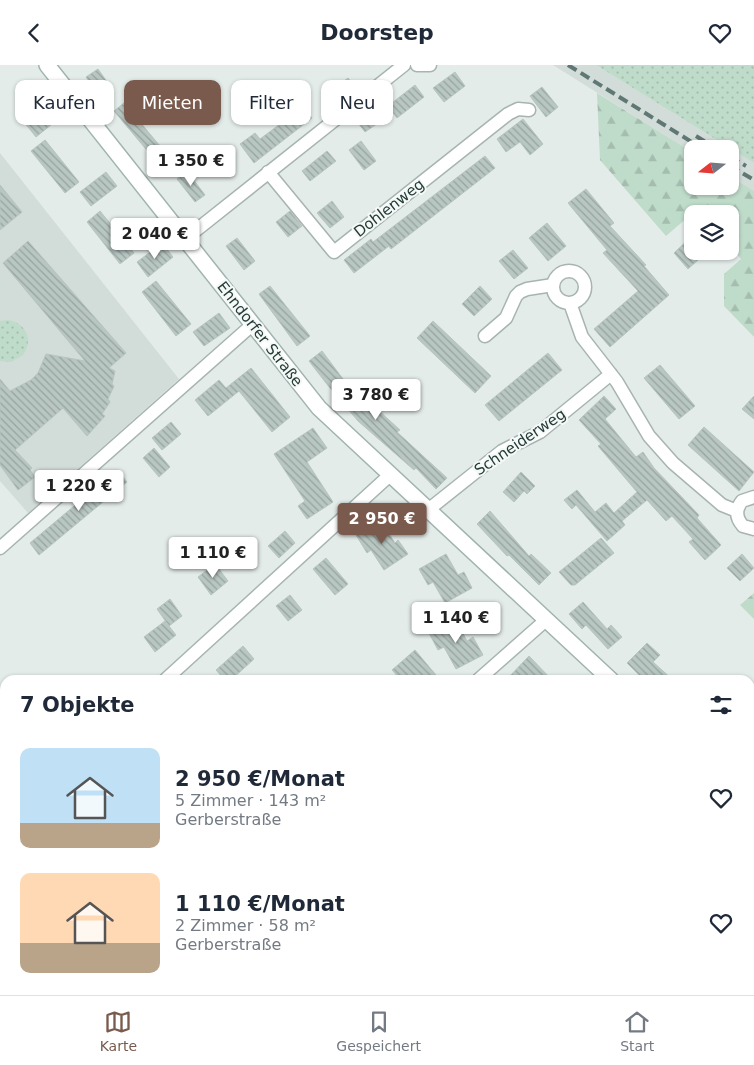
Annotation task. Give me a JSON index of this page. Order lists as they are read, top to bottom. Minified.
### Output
{"streets":{"street":["Dohlenweg","Ehndorfer Straße","Schneiderweg"]},"crossings":[["Ehndorfer Straße","Schneiderweg"]],"north":"left","page":{"header":"Doorstep","chip":["Kaufen","Mieten","Filter","Neu"],"price":["1 350 €","2 040 €","3 780 €","1 220 €","2 950 €","1 110 €","1 140 €"],"heading":"7 Objekte","list":[{"name":"2 950 €/Monat","note":"5 Zimmer · 143 m² · Gerberstraße"},{"name":"1 110 €/Monat","note":"2 Zimmer · 58 m² · Gerberstraße"}],"tabs":["Karte","Gespeichert","Start"]}}
